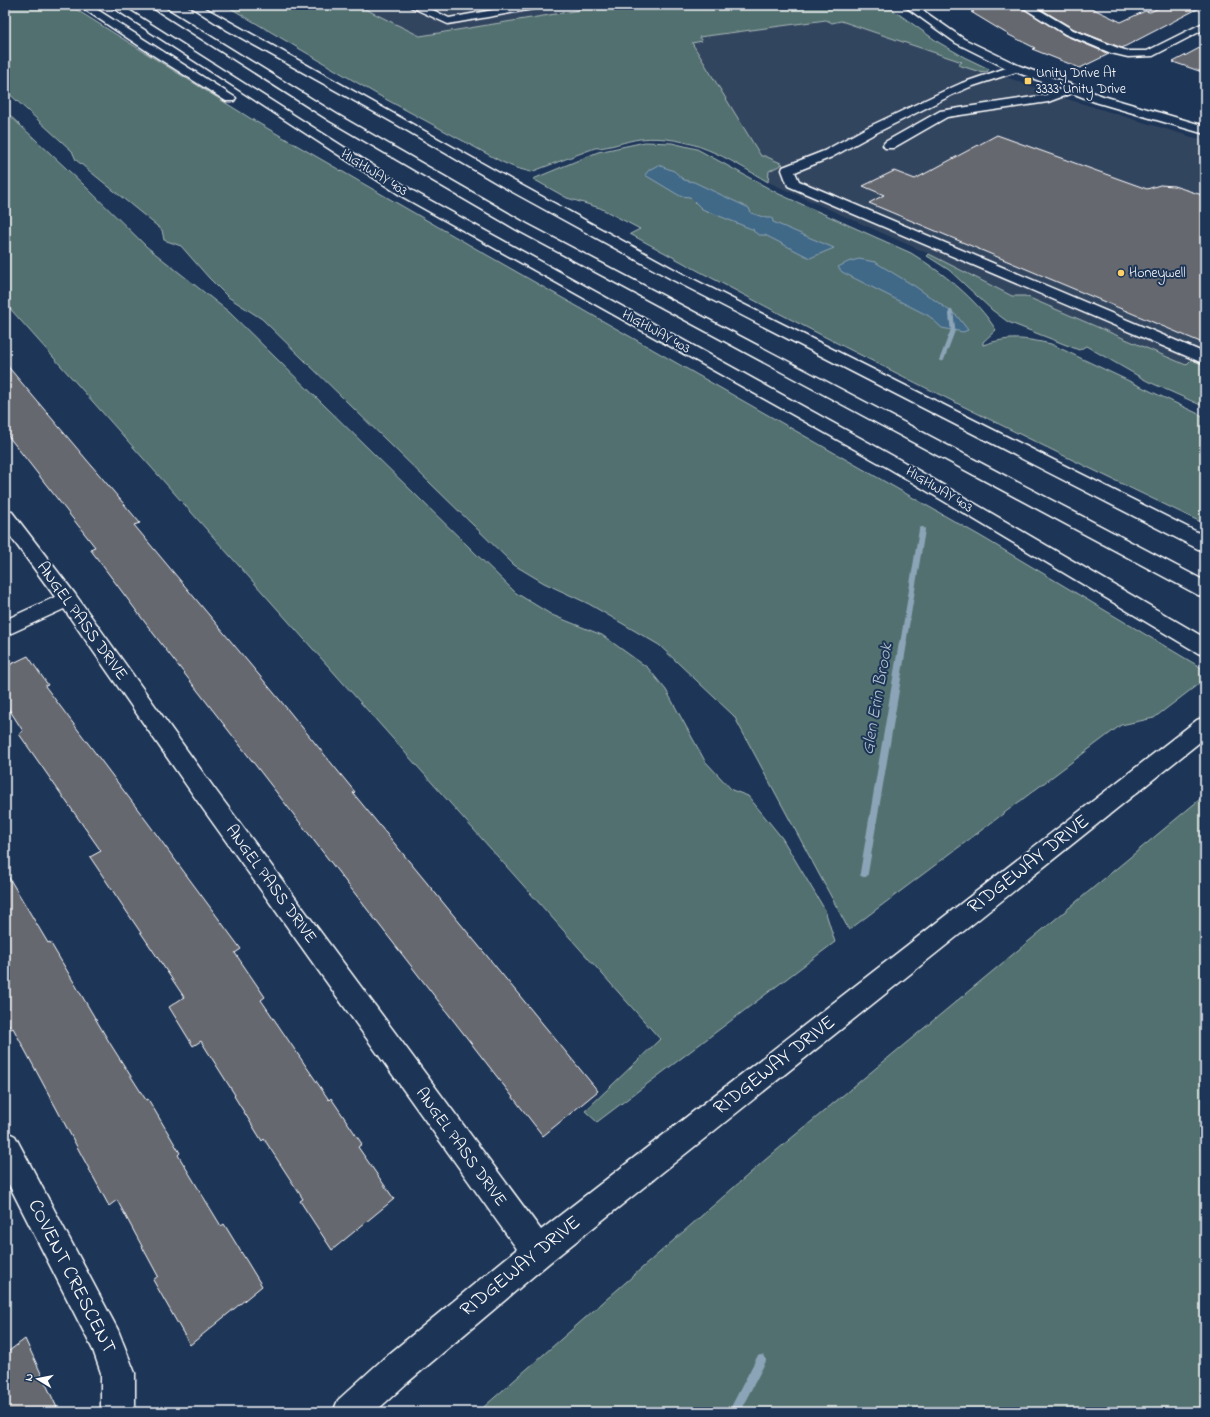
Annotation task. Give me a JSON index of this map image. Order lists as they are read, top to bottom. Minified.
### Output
{"streets":{"main road":["HIGHWAY 403","ANGEL PASS DRIVE","RIDGEWAY DRIVE","COVENT CRESCENT"]},"crossings":[["ANGEL PASS DRIVE","RIDGEWAY DRIVE"]],"water":["Glen Erin Brook"],"places":{"transit":["Unity Drive At 3333 Unity Drive"],"other":["Honeywell"]},"north":"left"}
